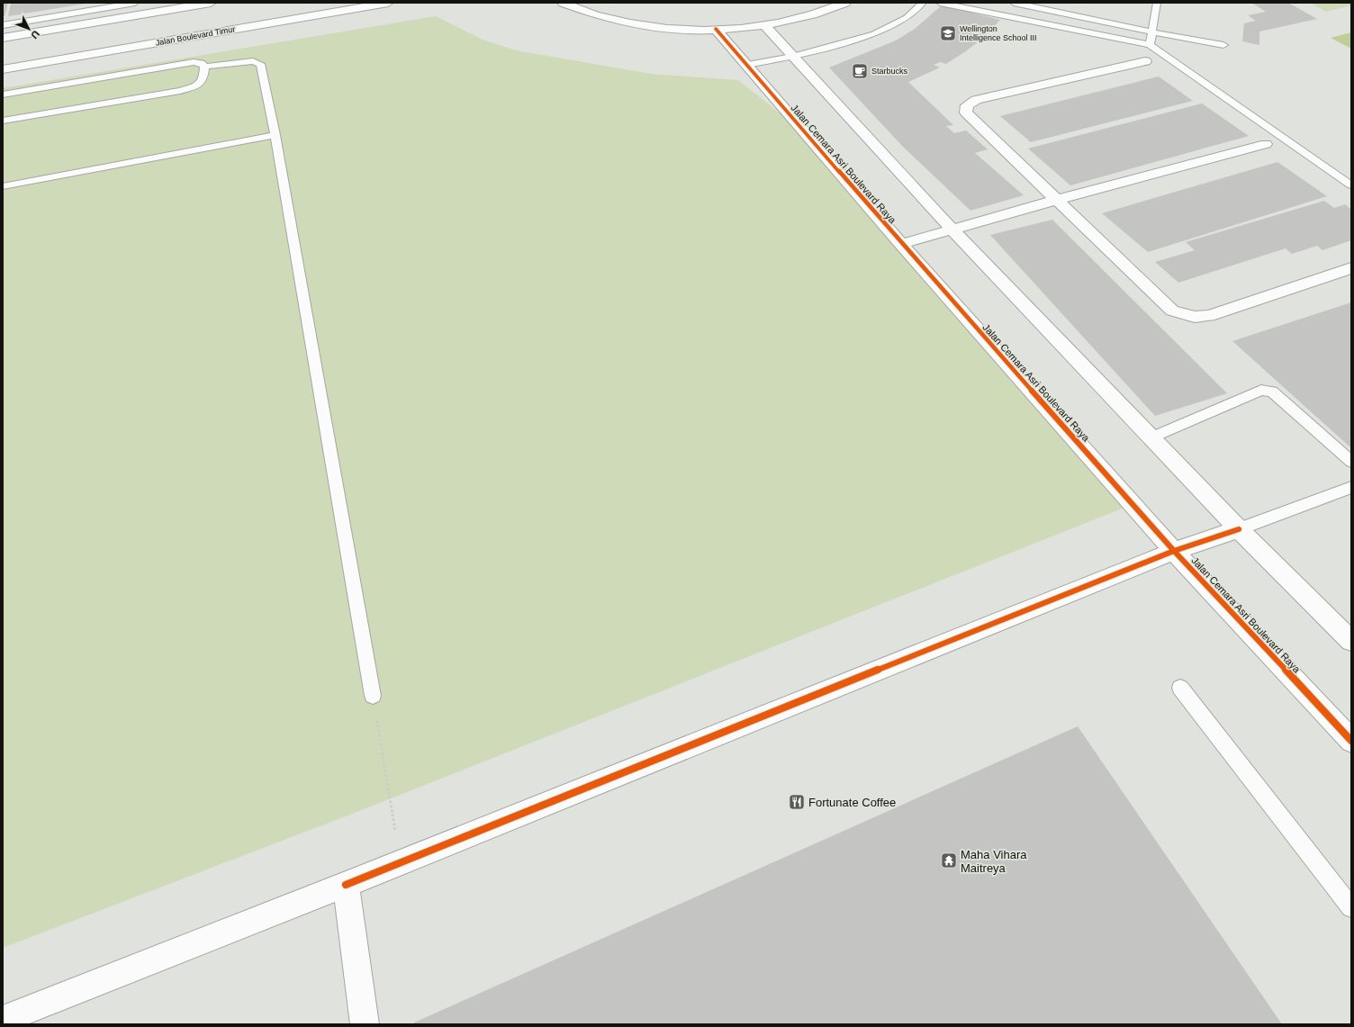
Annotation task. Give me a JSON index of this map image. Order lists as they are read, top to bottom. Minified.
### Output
{"streets":{"street":["Jalan Boulevard Timur","Jalan Cemara Asri Boulevard Raya"]},"places":{"school or university":["Wellington Intelligence School III"],"cafe":["Starbucks"],"restaurant":["Fortunate Coffee"],"temple":["Maha Vihara Maitreya"]},"north":"bottom right"}
